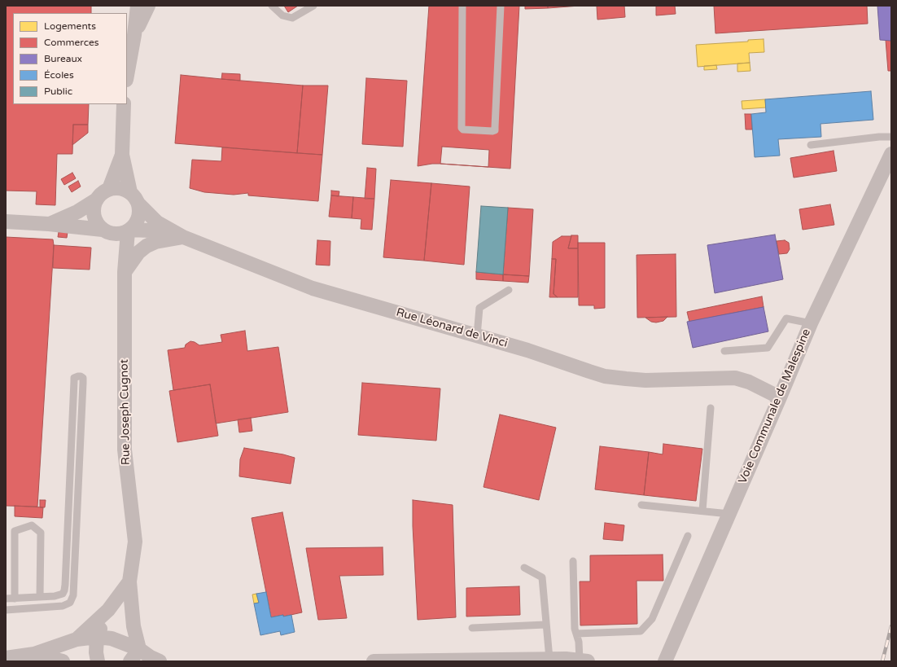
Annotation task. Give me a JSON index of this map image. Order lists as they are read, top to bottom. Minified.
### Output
{"streets":{"street":["Rue Léonard de Vinci","Voie Communale de Malespine","Rue Joseph Cugnot"]},"crossings":[["Rue Léonard de Vinci","Voie Communale de Malespine"],["Rue Léonard de Vinci","Rue Joseph Cugnot"]],"legend":["Logements","Commerces","Bureaux","Écoles","Public"]}
